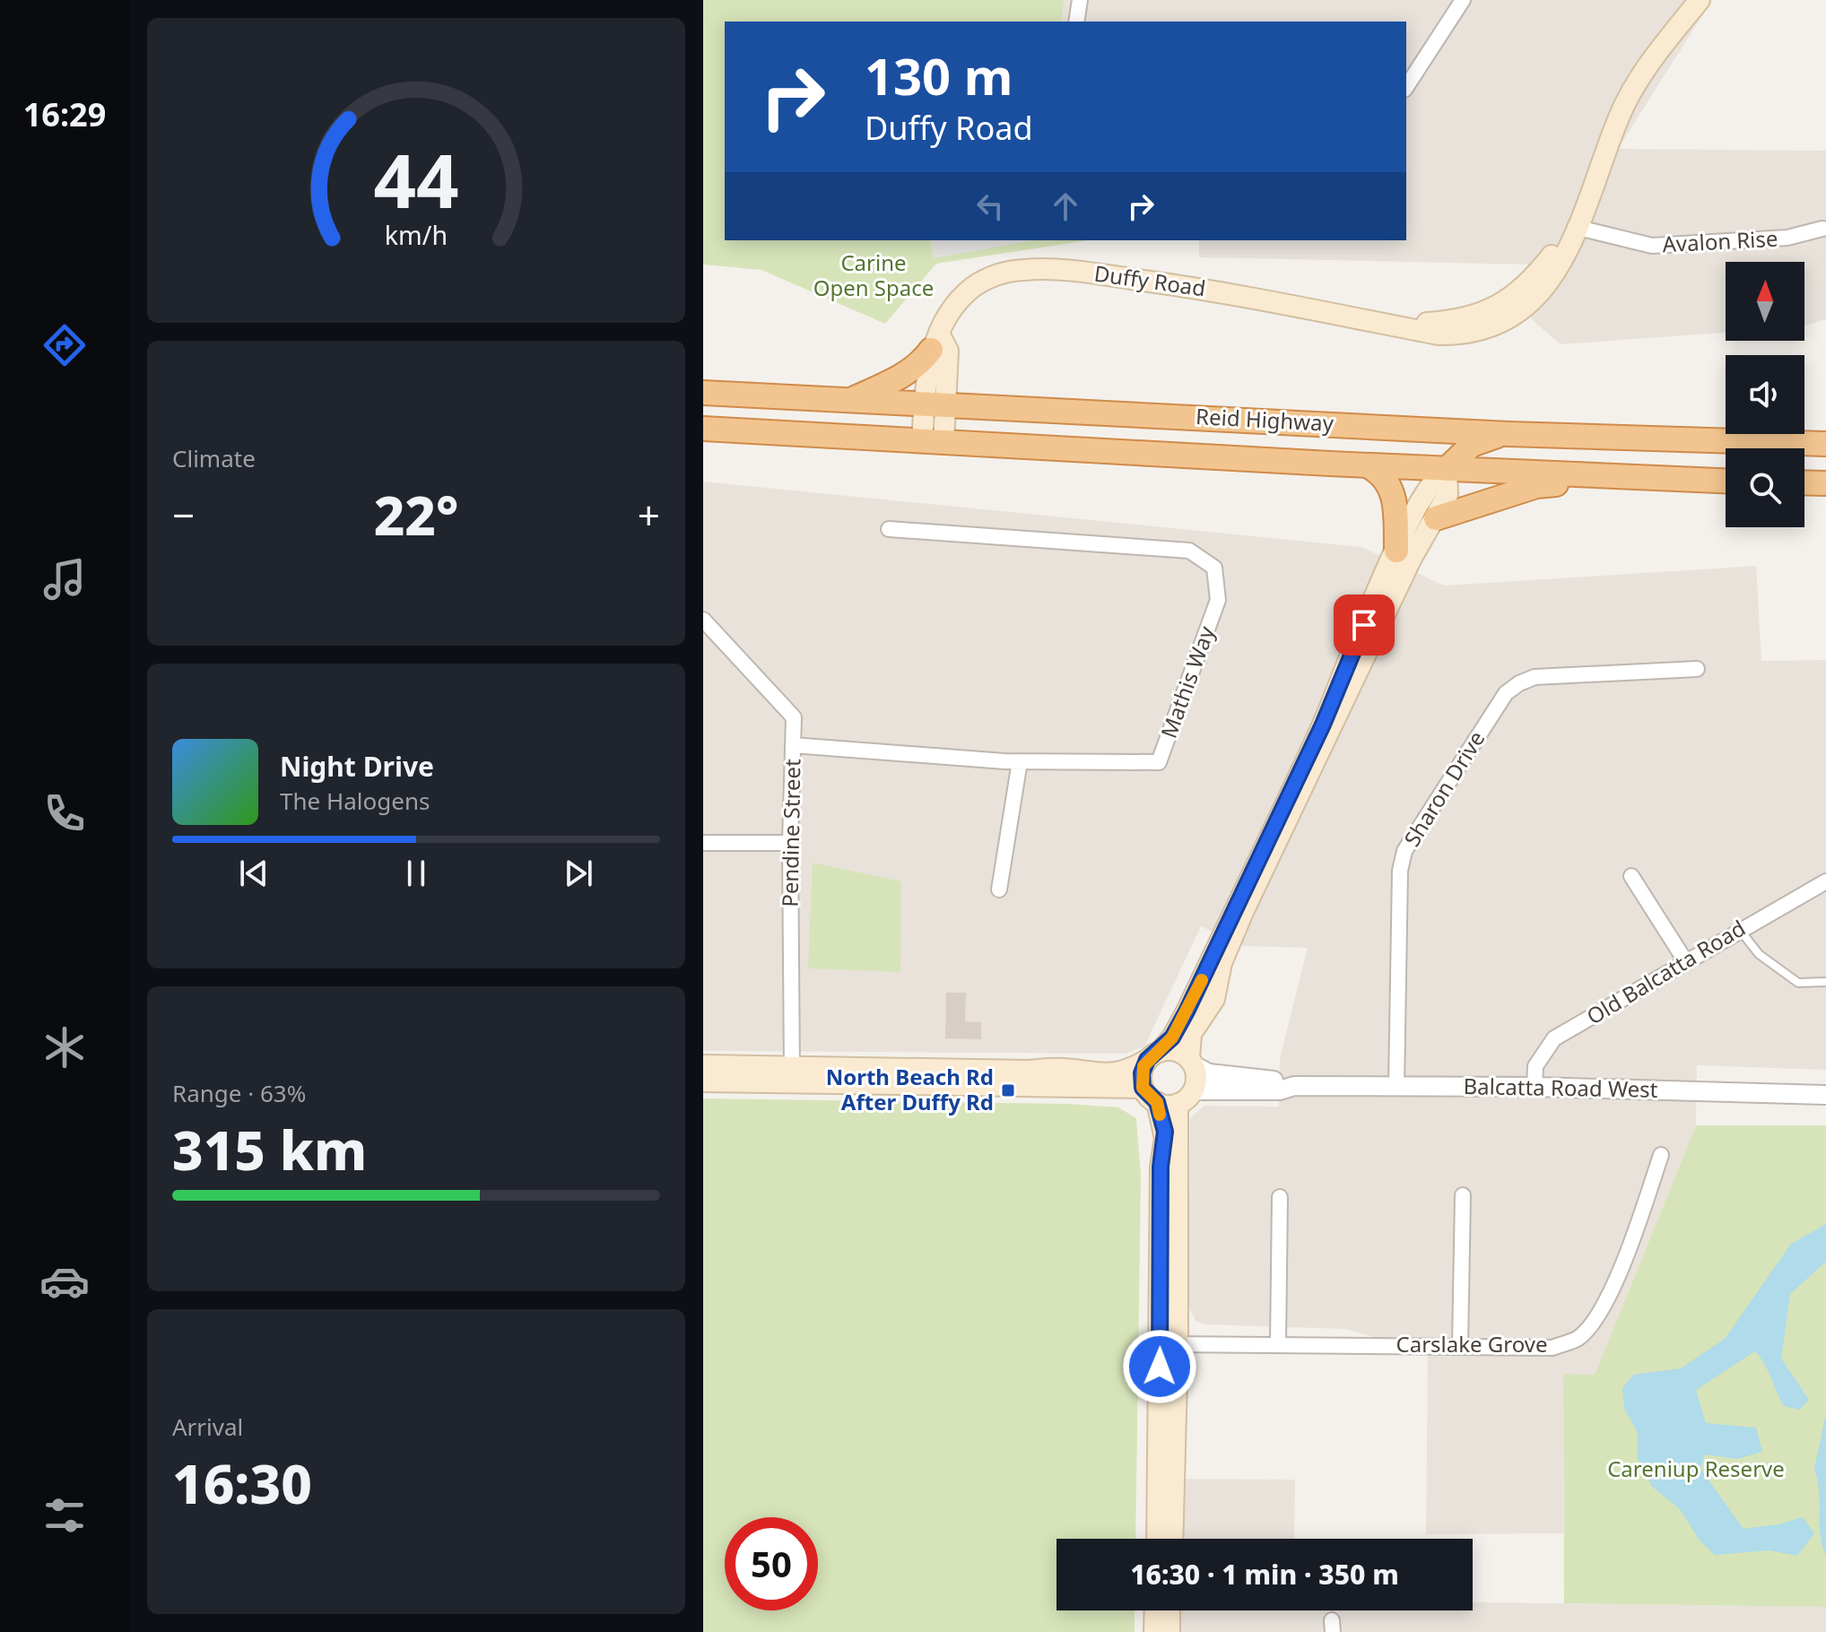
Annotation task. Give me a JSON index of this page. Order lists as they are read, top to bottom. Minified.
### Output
{"streets":{"highway":["Reid Highway"],"main road":["Duffy Road"],"street":["Avalon Rise","Mathis Way","Sharon Drive","Pendine Street","Old Balcatta Road","Balcatta Road West","Carslake Grove"]},"crossings":[["Avalon Rise","Duffy Road"],["Duffy Road","Reid Highway"],["Mathis Way","Pendine Street"],["Sharon Drive","Balcatta Road West"],["Old Balcatta Road","Balcatta Road West"]],"parks":["Carine Open Space","Careniup Reserve"],"places":{"transit":["North Beach Rd After Duffy Rd"]},"north":"top","page":{"tabs":"16:29","turn":["130 m","Duffy Road"],"tile":["Climate",["Range · 63%","315 km"],["Arrival","16:30"]],"heat":["−","22°","+"],"song":["Night Drive","The Halogens"],"limit":"50","trip":"16:30 · 1 min · 350 m","gauge":["44","km/h"]}}
